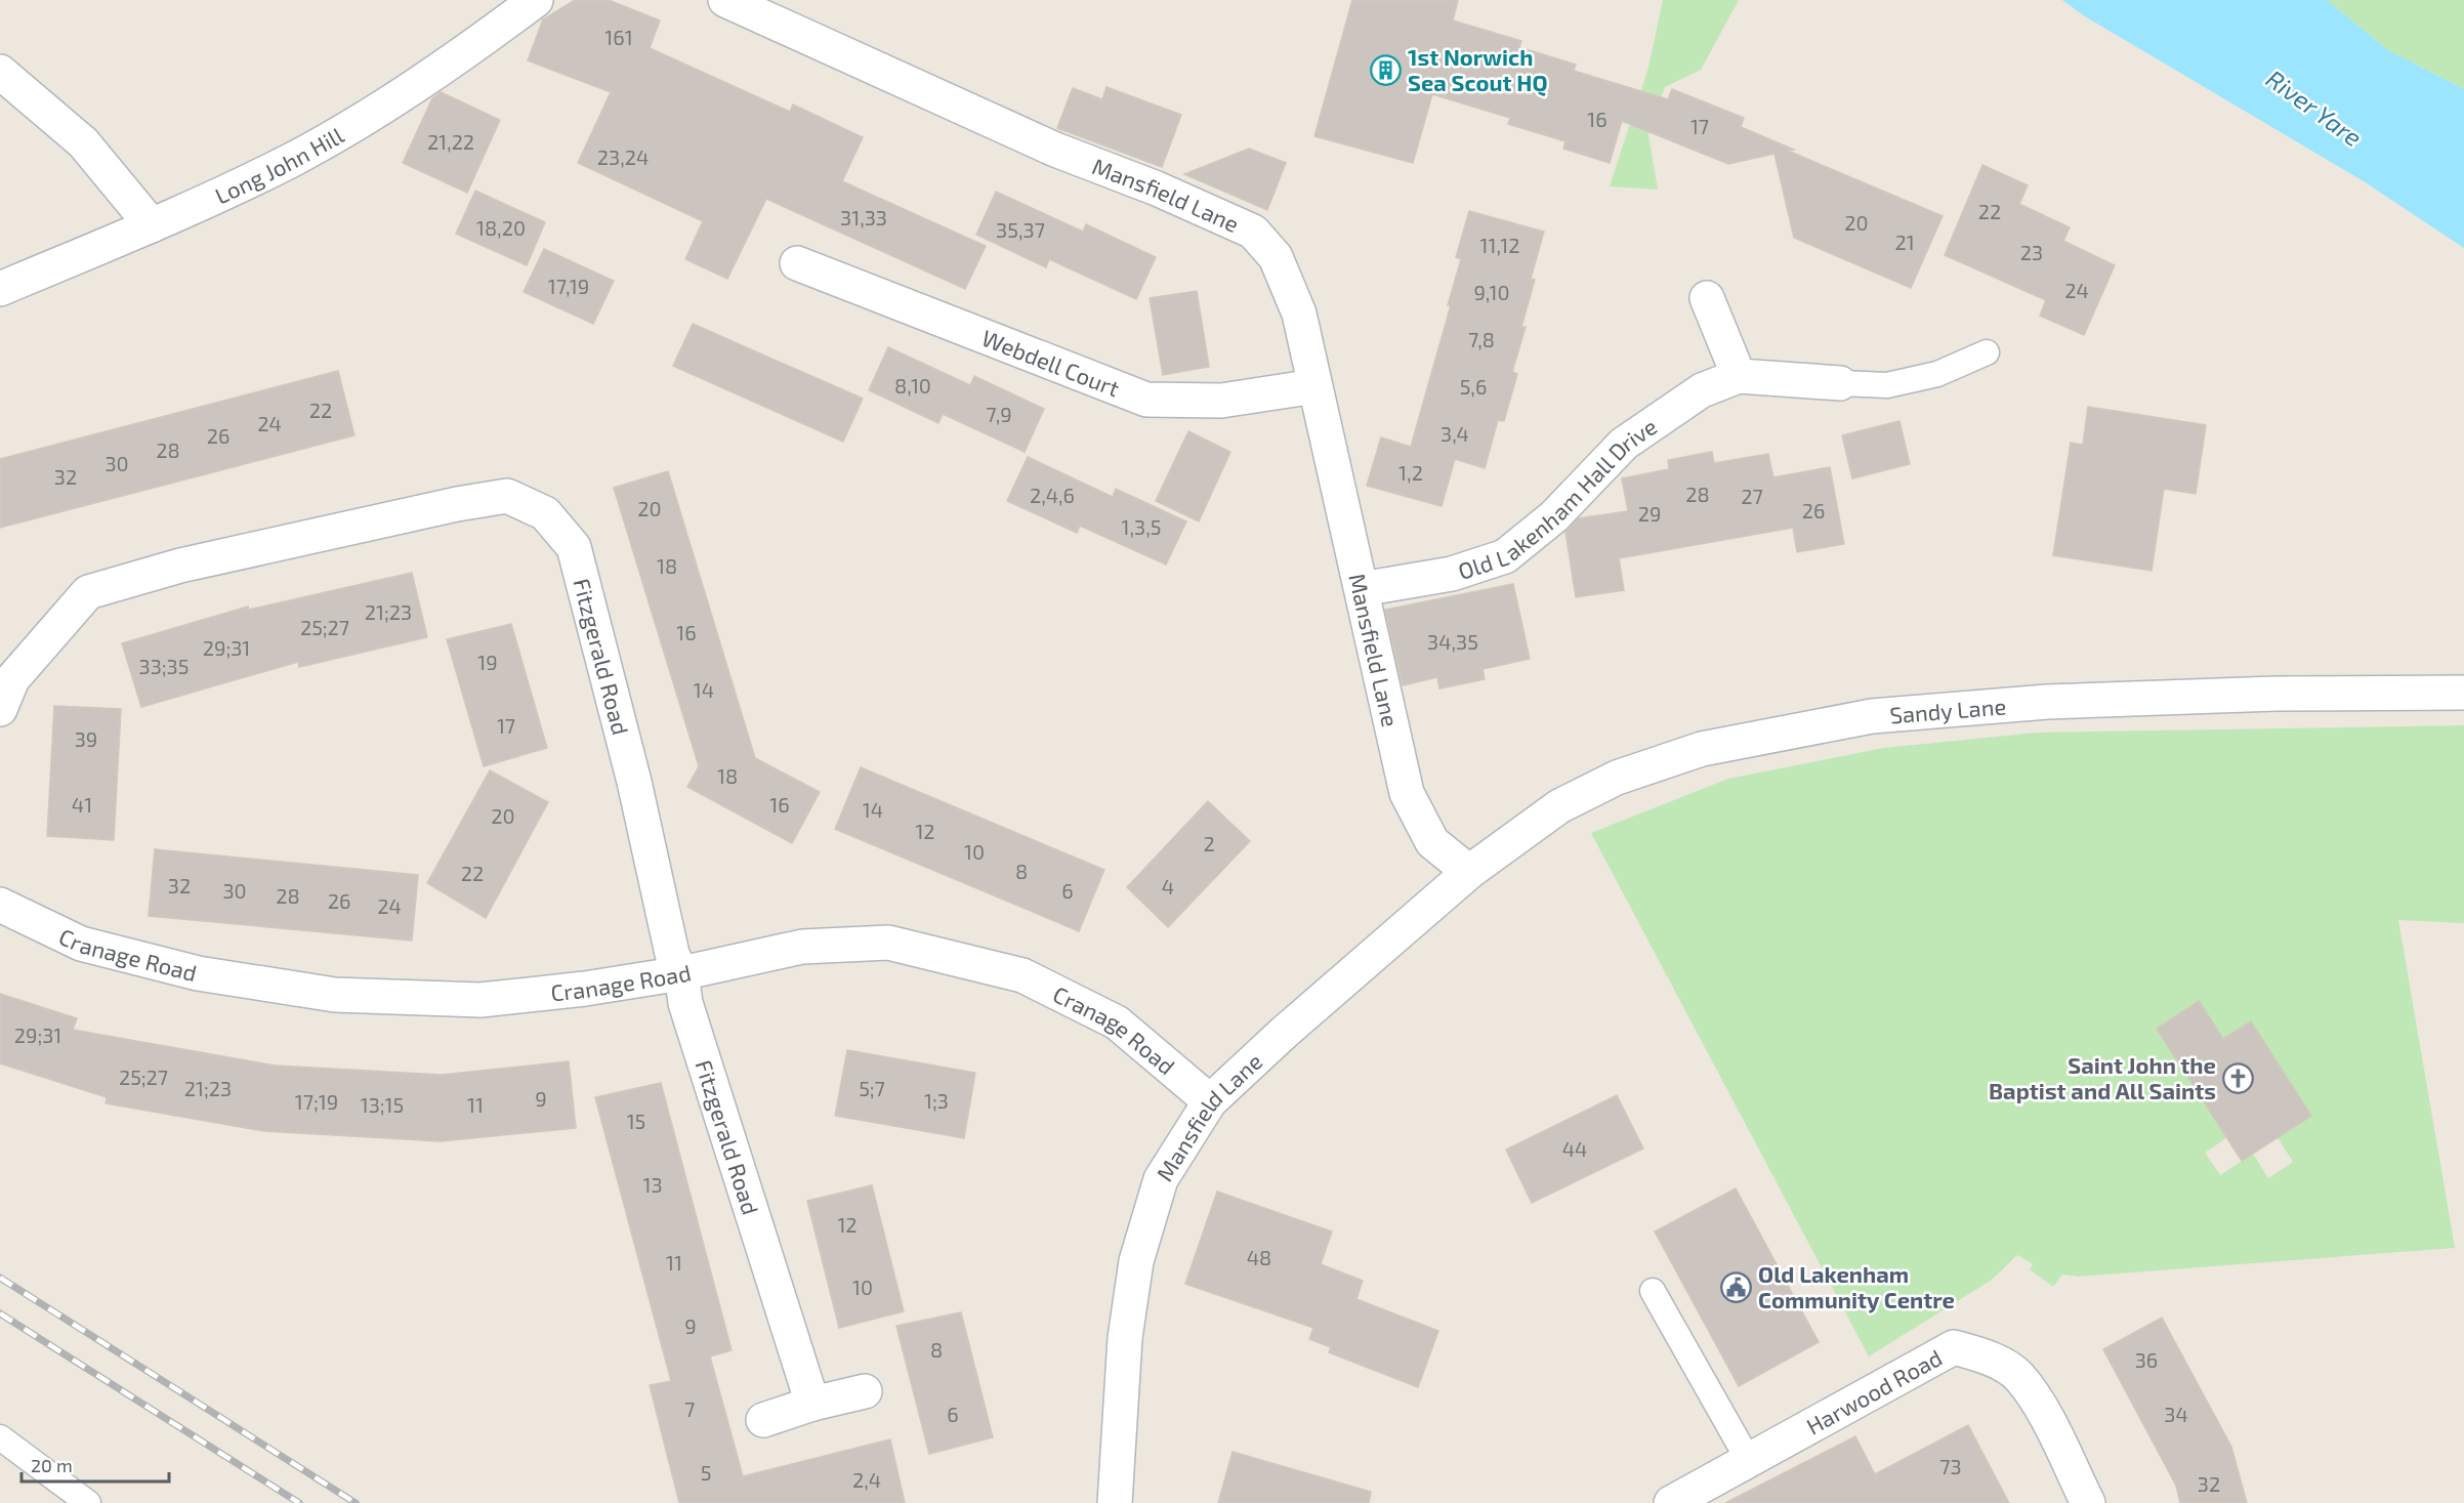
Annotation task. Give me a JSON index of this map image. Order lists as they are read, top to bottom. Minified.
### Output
{"streets":{"street":["Long John Hill","Mansfield Lane","Webdell Court","Old Lakenham Hall Drive","Fitzgerald Road","Sandy Lane","Cranage Road","Harwood Road"]},"crossings":[["Mansfield Lane","Webdell Court"],["Mansfield Lane","Old Lakenham Hall Drive"],["Mansfield Lane","Sandy Lane"],["Mansfield Lane","Cranage Road"],["Fitzgerald Road","Cranage Road"]],"water":["River Yare"],"places":{"building":["1st Norwich Sea Scout HQ"],"church":["Saint John the Baptist and All Saints"],"public building":["Old Lakenham Community Centre"]},"house_numbers":["161","16","17","21,22","23,24","22","31,33","20","18,20","35,37","21","11,12","23","17,19","24","9,10","7,8","8,10","5,6","22","7,9","24","3,4","26","28","30","1,2","32","28","2,4,6","27","20","26","29","1,3,5","18","21;23","25;27","16","34,35","29;31","19","33;35","14","17","39","18","41","16","14","20","12","2","10","8","22","32","4","30","6","28","26","24","29;31","25;27","21;23","5;7","9","1;3","17;19","13;15","11","15","44","13","12","48","11","10","9","8","36","7","6","34","73","5","2,4","32"],"scale_bar":"20 m"}
